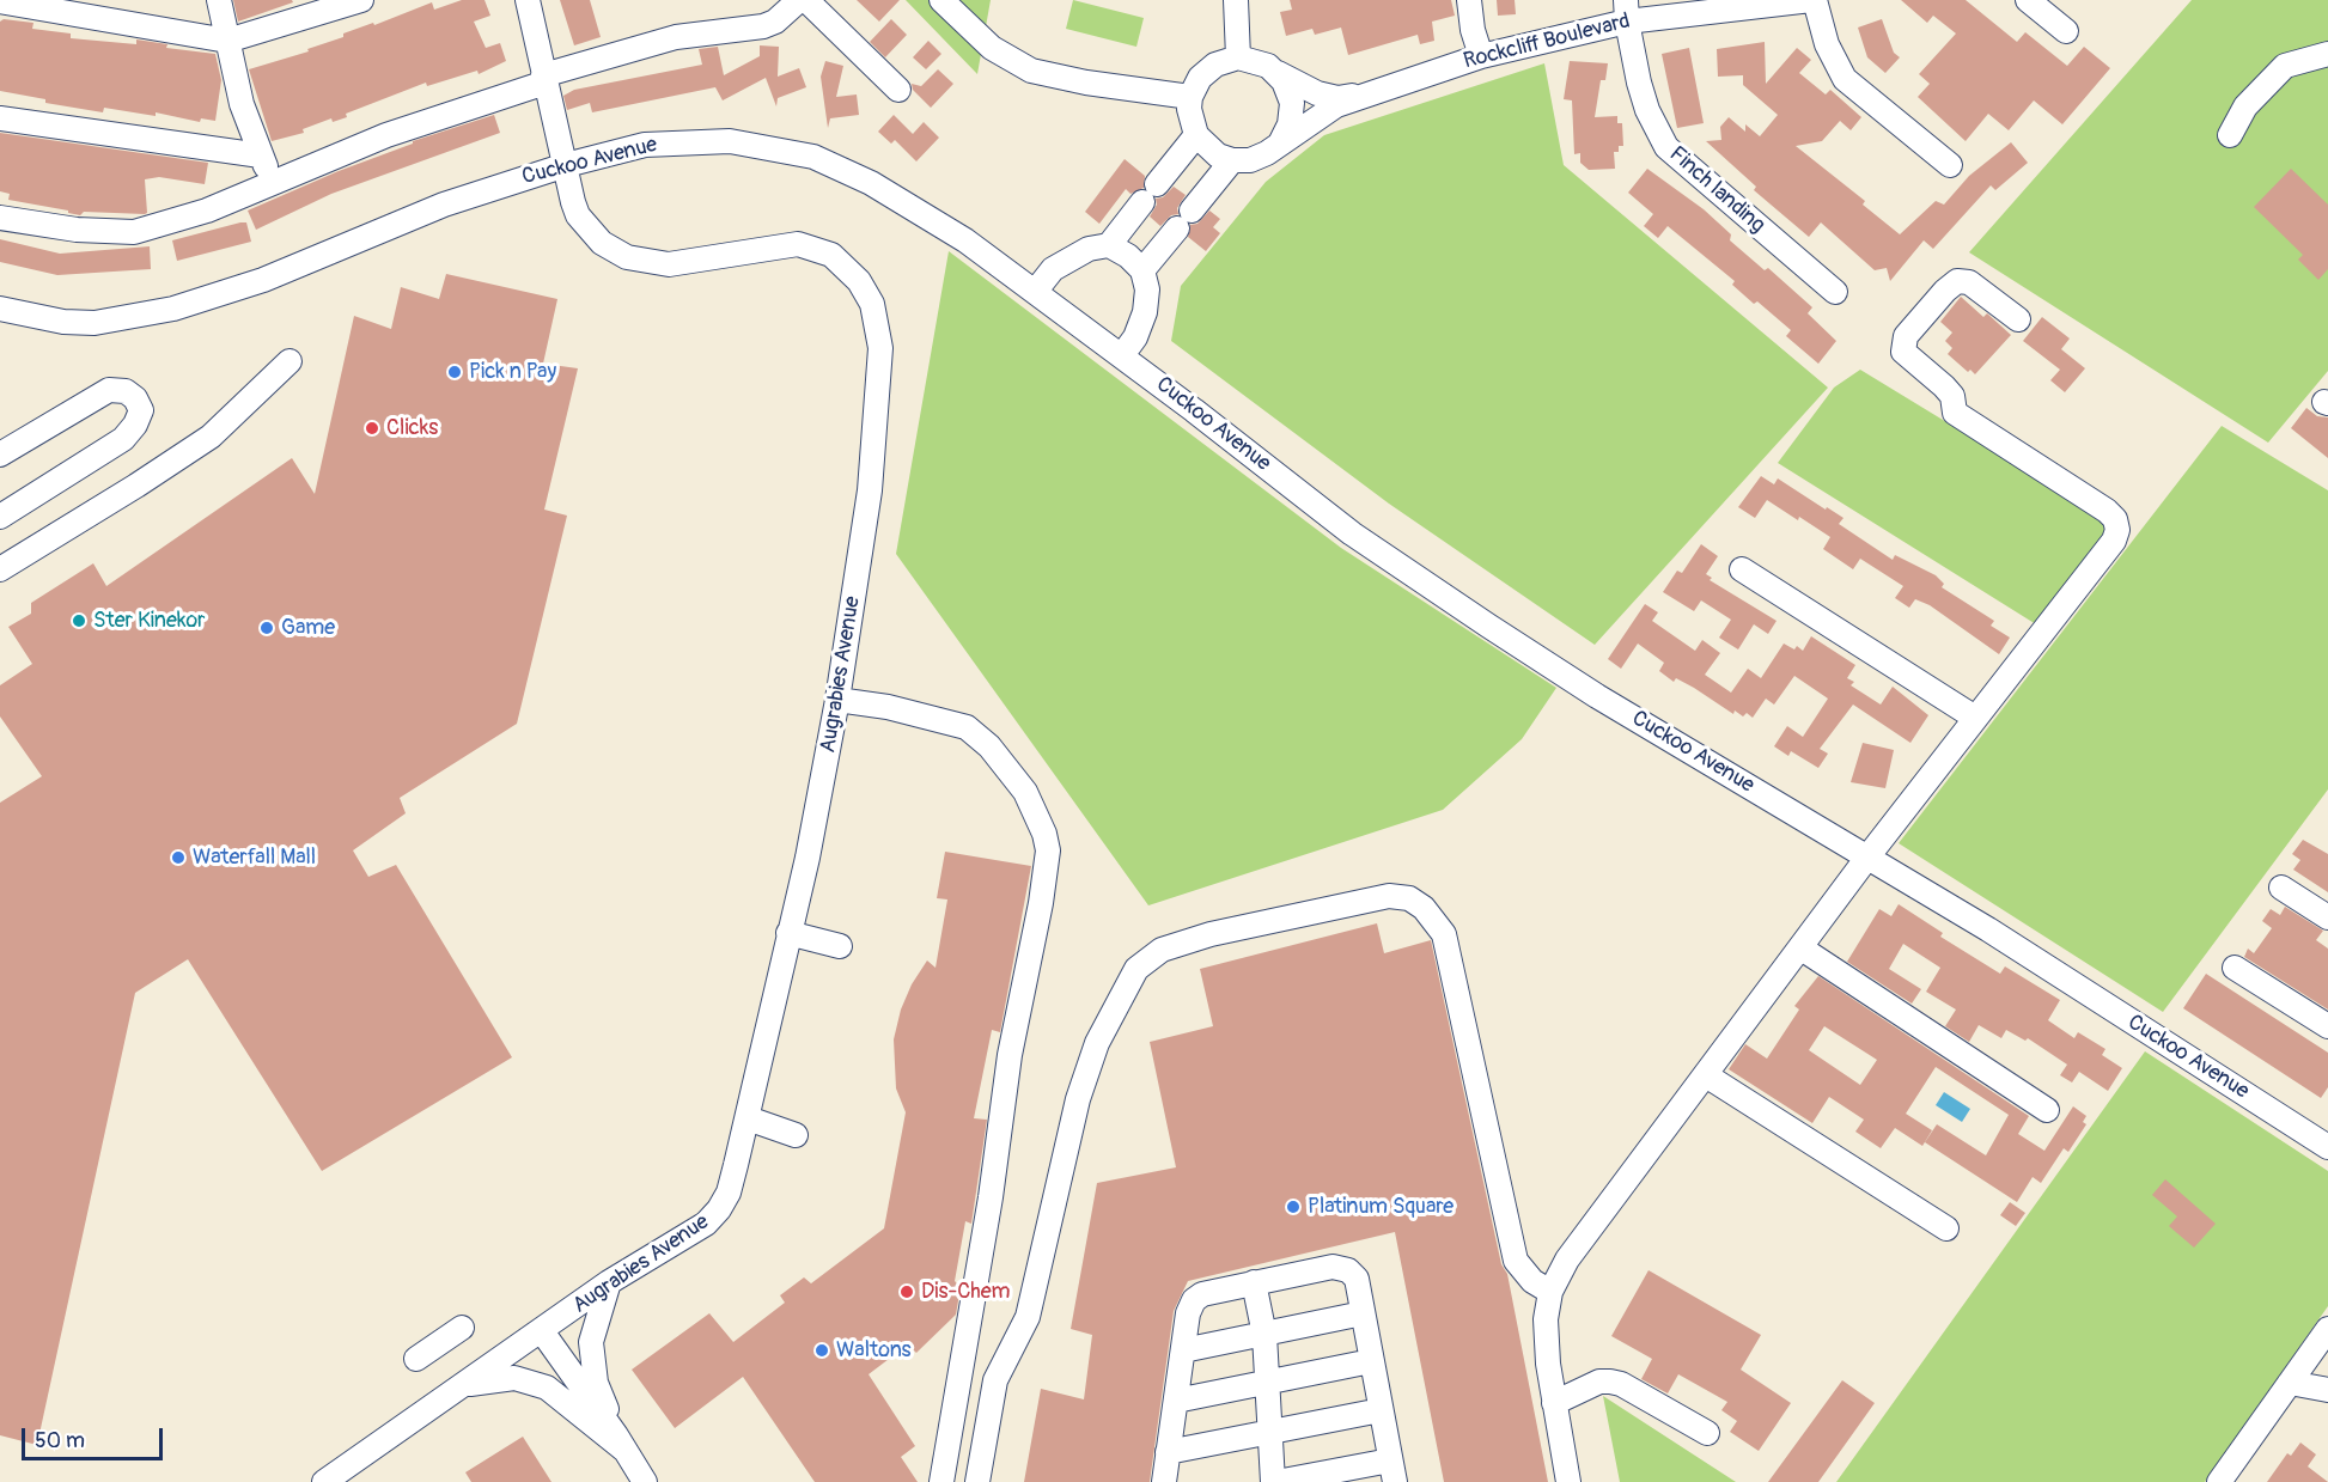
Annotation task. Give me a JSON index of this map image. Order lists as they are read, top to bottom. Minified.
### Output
{"streets":{"street":["Rockcliff Boulevard","Cuckoo Avenue","Finch landing","Augrabies Avenue"]},"crossings":[["Rockcliff Boulevard","Finch landing"],["Cuckoo Avenue","Augrabies Avenue"]],"places":["Pick n Pay","Clicks","Ster Kinekor","Game","Waterfall Mall","Platinum Square","Dis-Chem","Waltons"],"scale_bar":"50 m"}
